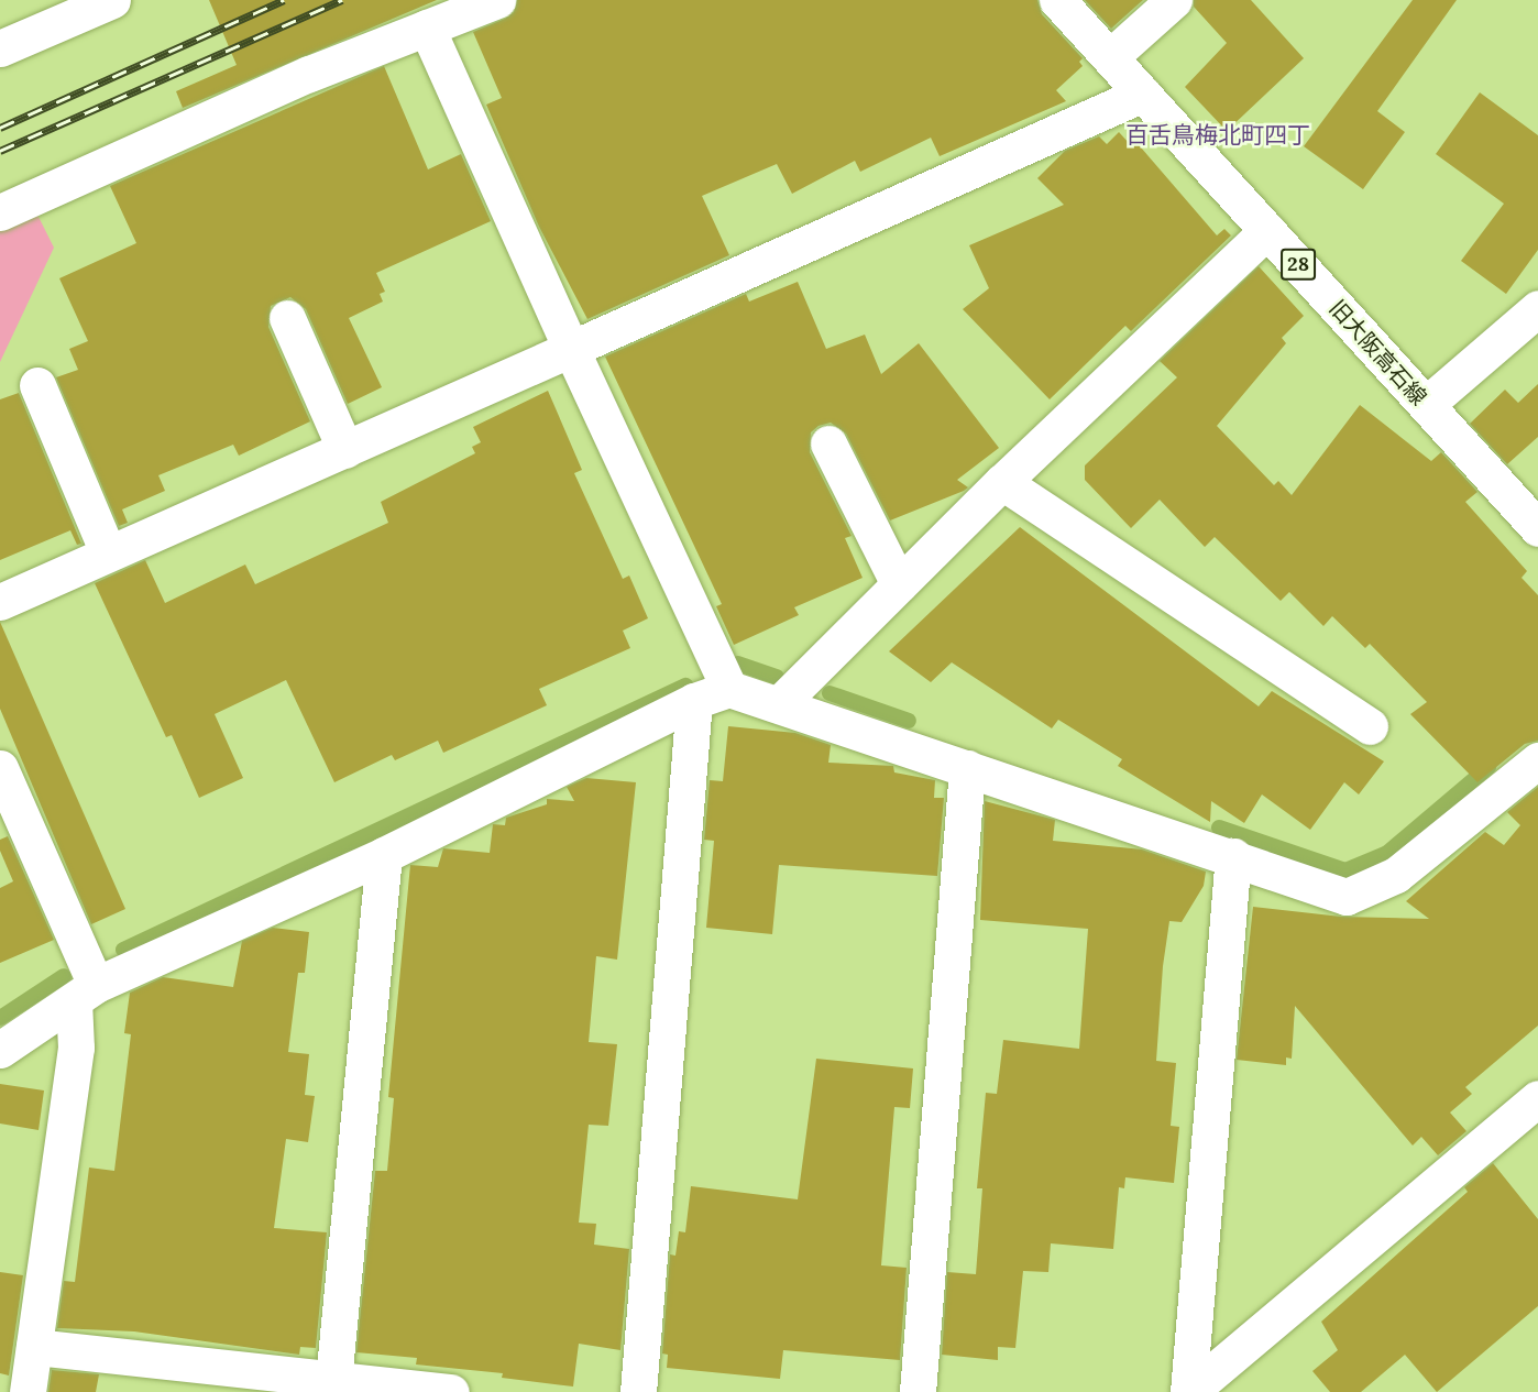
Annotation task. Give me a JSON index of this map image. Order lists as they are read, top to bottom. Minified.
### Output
{"streets":{"street":["28","旧大阪高石線"]},"districts":["百舌鳥梅北町四丁"]}
